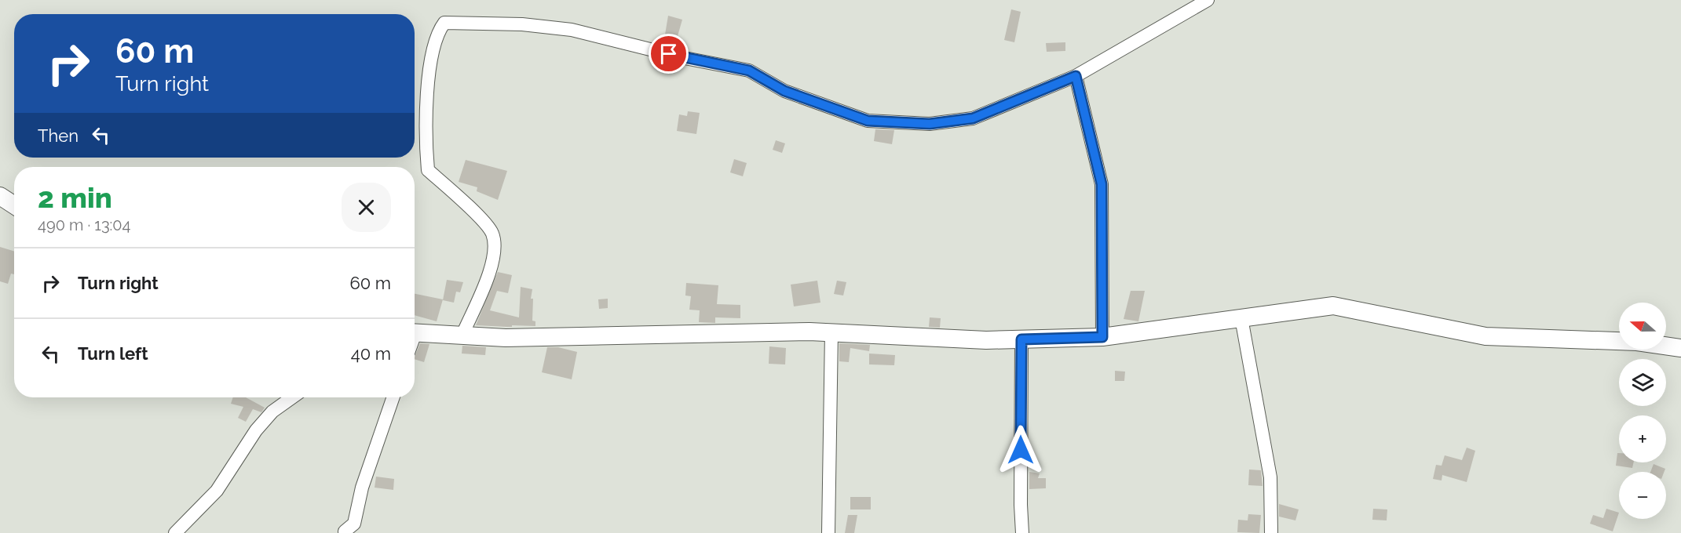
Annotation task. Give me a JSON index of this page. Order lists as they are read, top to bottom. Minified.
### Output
{"north":"left","page":{"turn":["60 m","Turn right"],"then":"Then","heading":["2 min","490 m · 13:04"],"list":[{"name":"Turn right","value":"60 m"},{"name":"Turn left","value":"40 m"}],"map_buttons":["+","−"]}}
